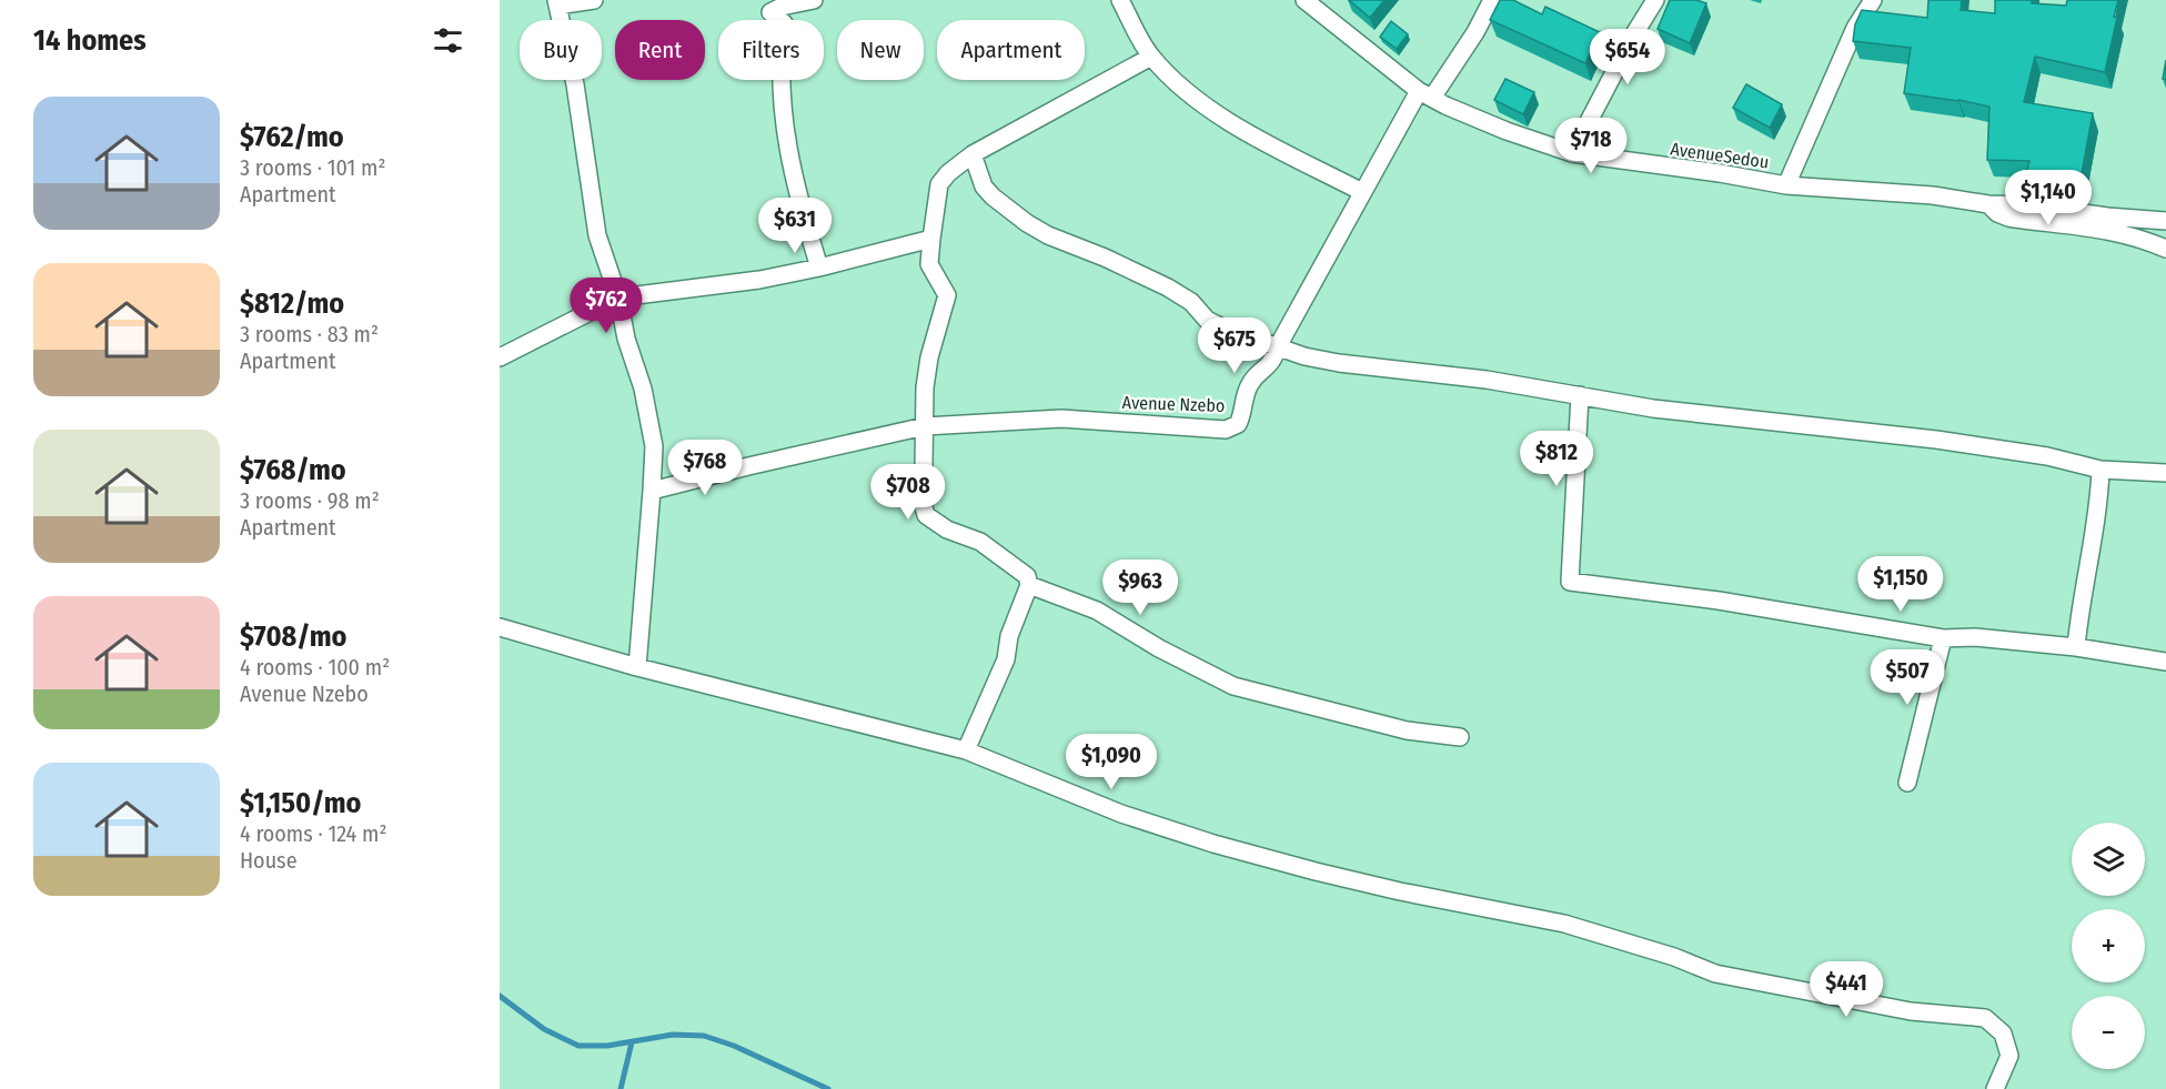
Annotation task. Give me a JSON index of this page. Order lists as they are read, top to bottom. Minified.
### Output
{"streets":{"street":["AvenueSedou","Avenue Nzebo"]},"crossings":[["AvenueSedou","Avenue Nzebo"]],"page":{"heading":"14 homes","chip":["Buy","Rent","Filters","New","Apartment"],"price":["$654","$718","$1,140","$631","$762","$675","$812","$768","$708","$1,150","$963","$507","$1,090","$441"],"list":[{"name":"$762/mo","note":"3 rooms · 101 m² · Apartment"},{"name":"$812/mo","note":"3 rooms · 83 m² · Apartment"},{"name":"$768/mo","note":"3 rooms · 98 m² · Apartment"},{"name":"$708/mo","note":"4 rooms · 100 m² · Avenue Nzebo"},{"name":"$1,150/mo","note":"4 rooms · 124 m² · House"}],"map_buttons":["+","−"]}}
